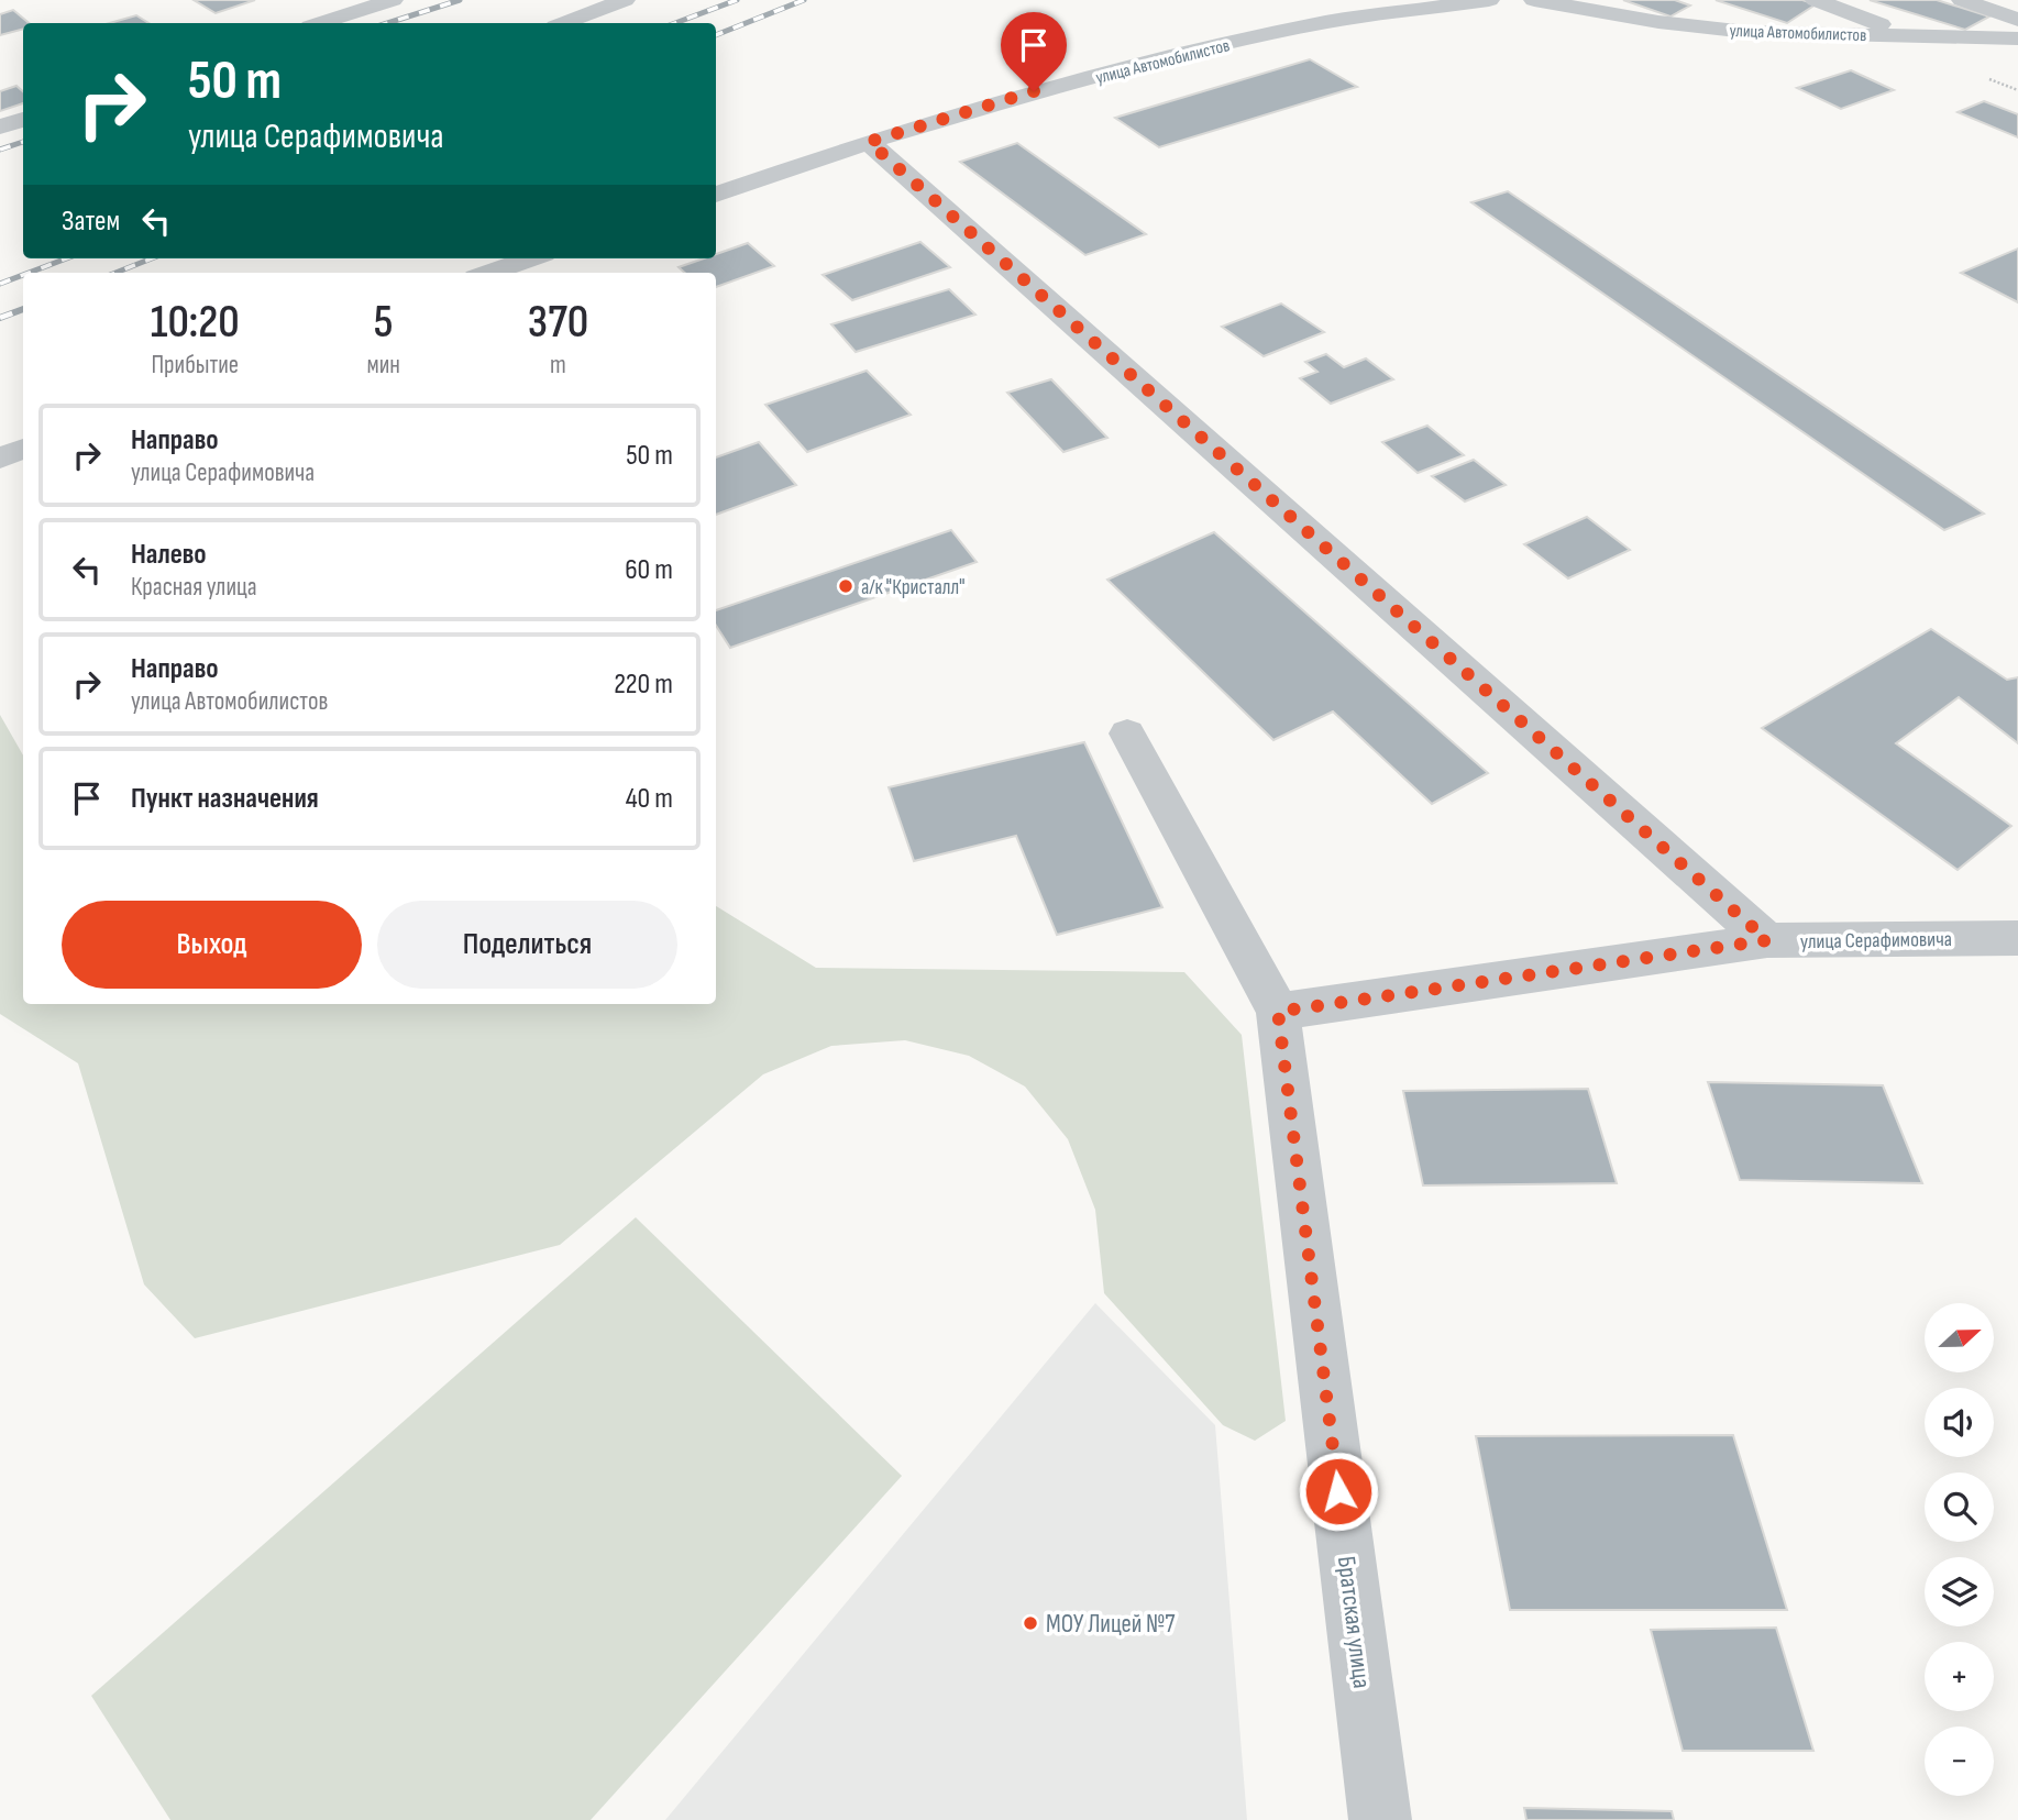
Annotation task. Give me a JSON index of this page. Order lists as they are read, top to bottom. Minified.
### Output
{"streets":{"street":["улица Автомобилистов","улица Серафимовича","Братская улица"]},"crossings":[["улица Серафимовича","Братская улица"]],"places":["а/к \"Кристалл\"","МОУ Лицей №7"],"north":"right","page":{"turn":["50 m","улица Серафимовича"],"then":"Затем","eta":["10:20","Прибытие","5","мин","370","m"],"list":[{"name":"Направо","note":"улица Серафимовича","value":"50 m"},{"name":"Налево","note":"Красная улица","value":"60 m"},{"name":"Направо","note":"улица Автомобилистов","value":"220 m"},{"name":"Пункт назначения","value":"40 m"}],"buttons":["Выход","Поделиться"],"map_buttons":["+","−"]}}
